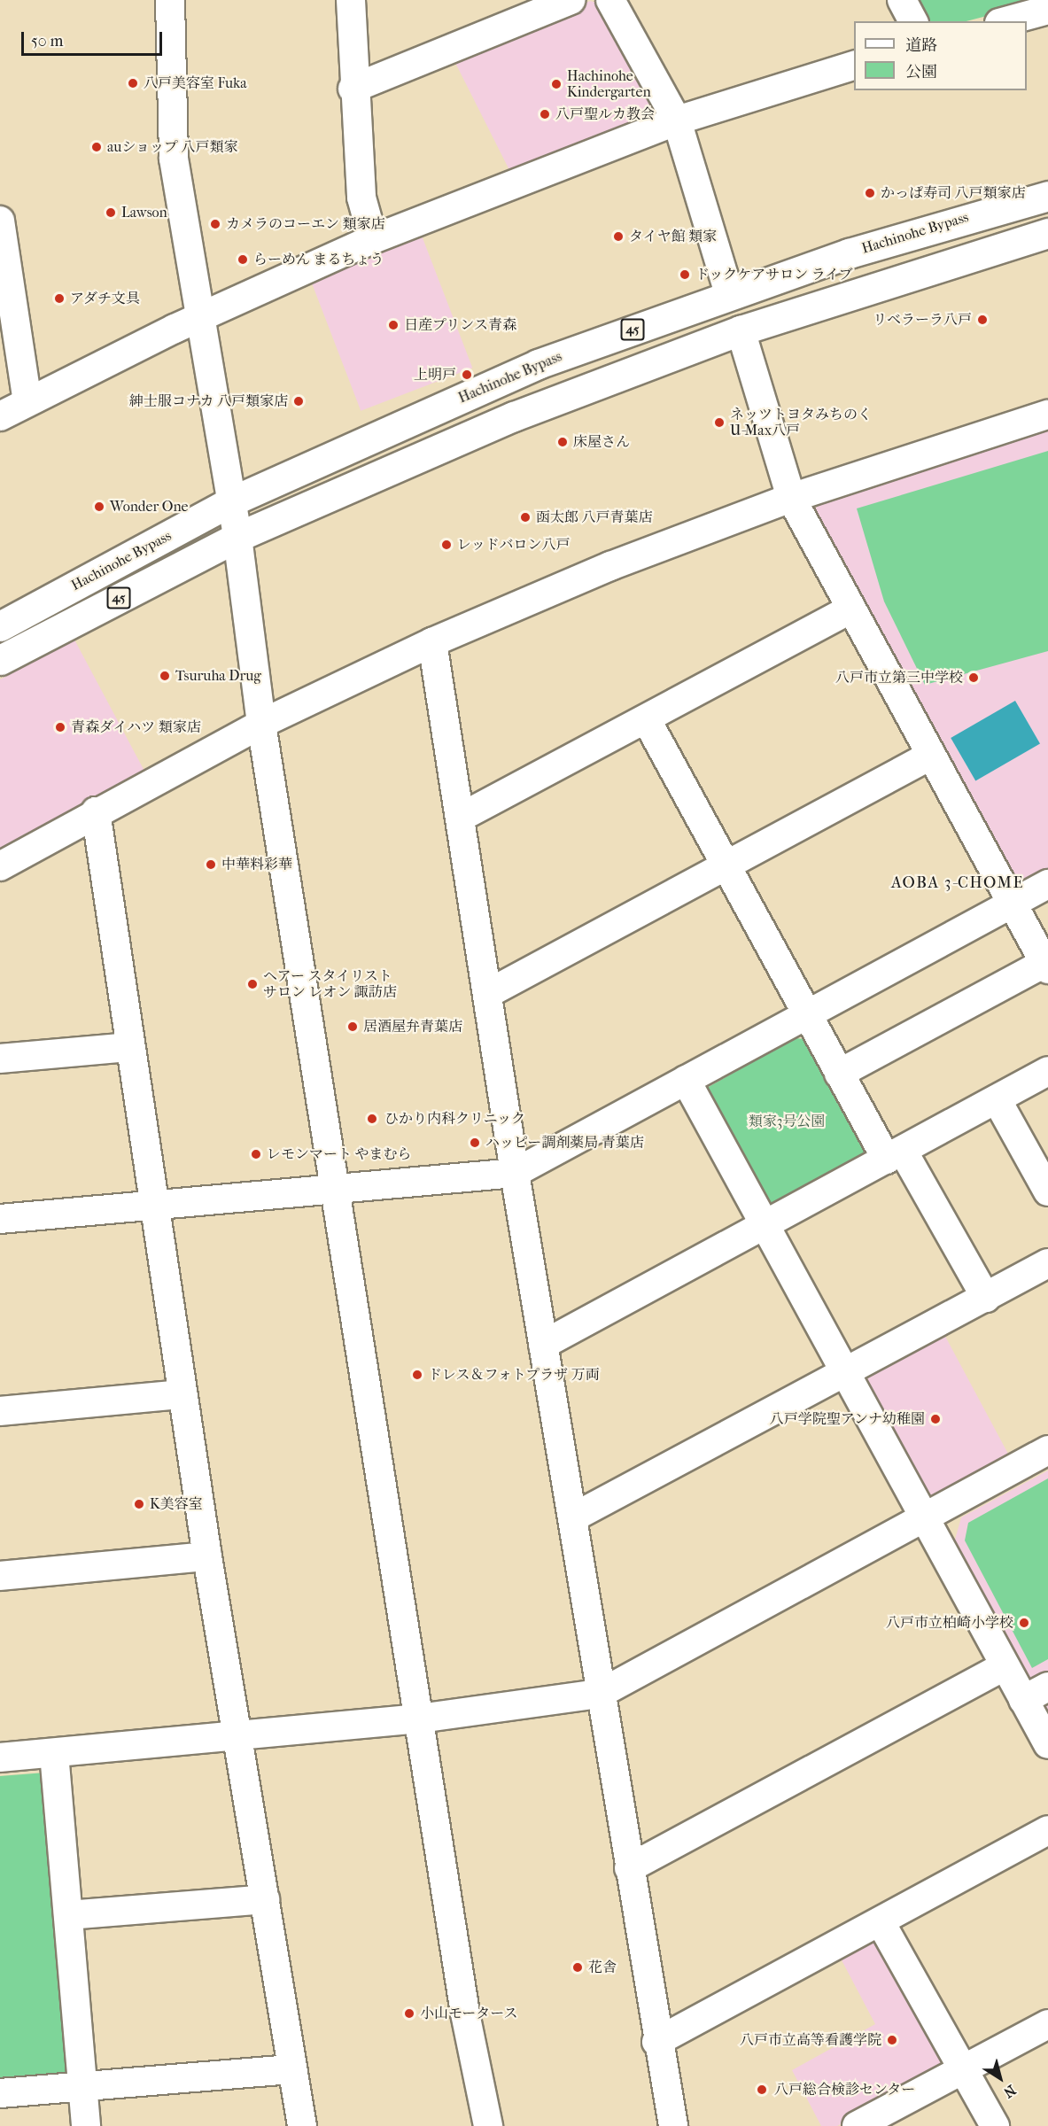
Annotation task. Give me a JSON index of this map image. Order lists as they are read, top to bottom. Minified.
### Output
{"streets":{"highway":["Hachinohe Bypass","45"]},"districts":["AOBA 3-CHOME"],"parks":["類家3号公園"],"places":["八戸美容室 Fuka","Hachinohe Kindergarten","八戸聖ルカ教会","auショップ 八戸類家","かっぱ寿司 八戸類家店","Lawson","カメラのコーエン 類家店","タイヤ館 類家","らーめん まるちょう","ドックケアサロン ライブ","アダチ文具","リベラーラ八戸","日産プリンス青森","上明戸","紳士服コナカ 八戸類家店","ネッツトヨタみちのく U-Max八戸","床屋さん","Wonder One","函太郎 八戸青葉店","レッドバロン八戸","Tsuruha Drug","八戸市立第三中学校","青森ダイハツ 類家店","中華料彩華","ヘアー スタイリスト サロン レオン 諏訪店","居酒屋弁青葉店","ひかり内科クリニック","ハッピー調剤薬局 青葉店","レモンマート やまむら","ドレス＆フォトプラザ 万両","八戸学院聖アンナ幼稚園","K美容室","八戸市立柏崎小学校","花舎","小山モータース","八戸市立高等看護学院","八戸総合検診センター"],"legend":["道路","公園"],"scale_bar":"50 m","north":"bottom right"}
